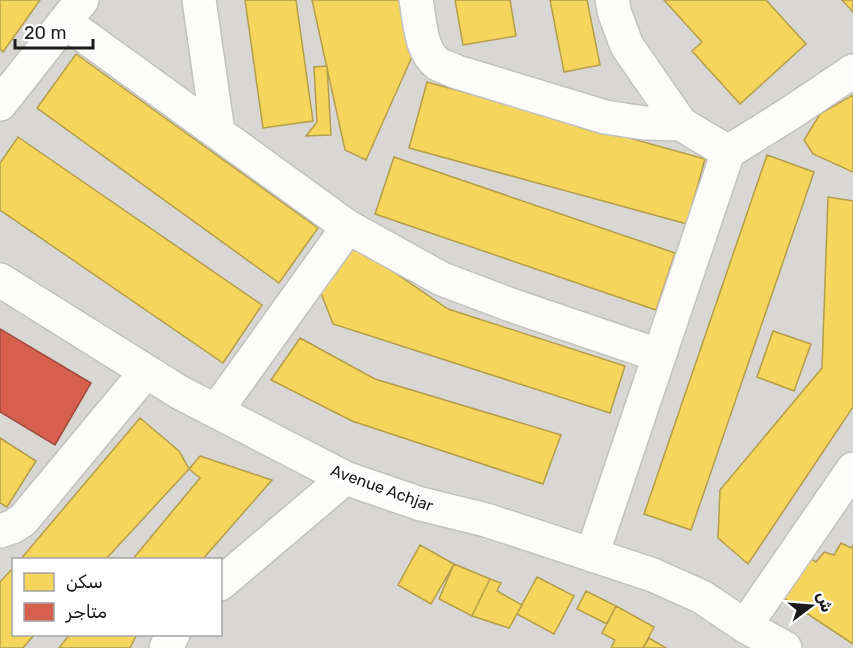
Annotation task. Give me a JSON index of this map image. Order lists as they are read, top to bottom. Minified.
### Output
{"streets":{"street":["Avenue Achjar"]},"legend":["سكن","متاجر"],"scale_bar":"20 m","north":"right"}
